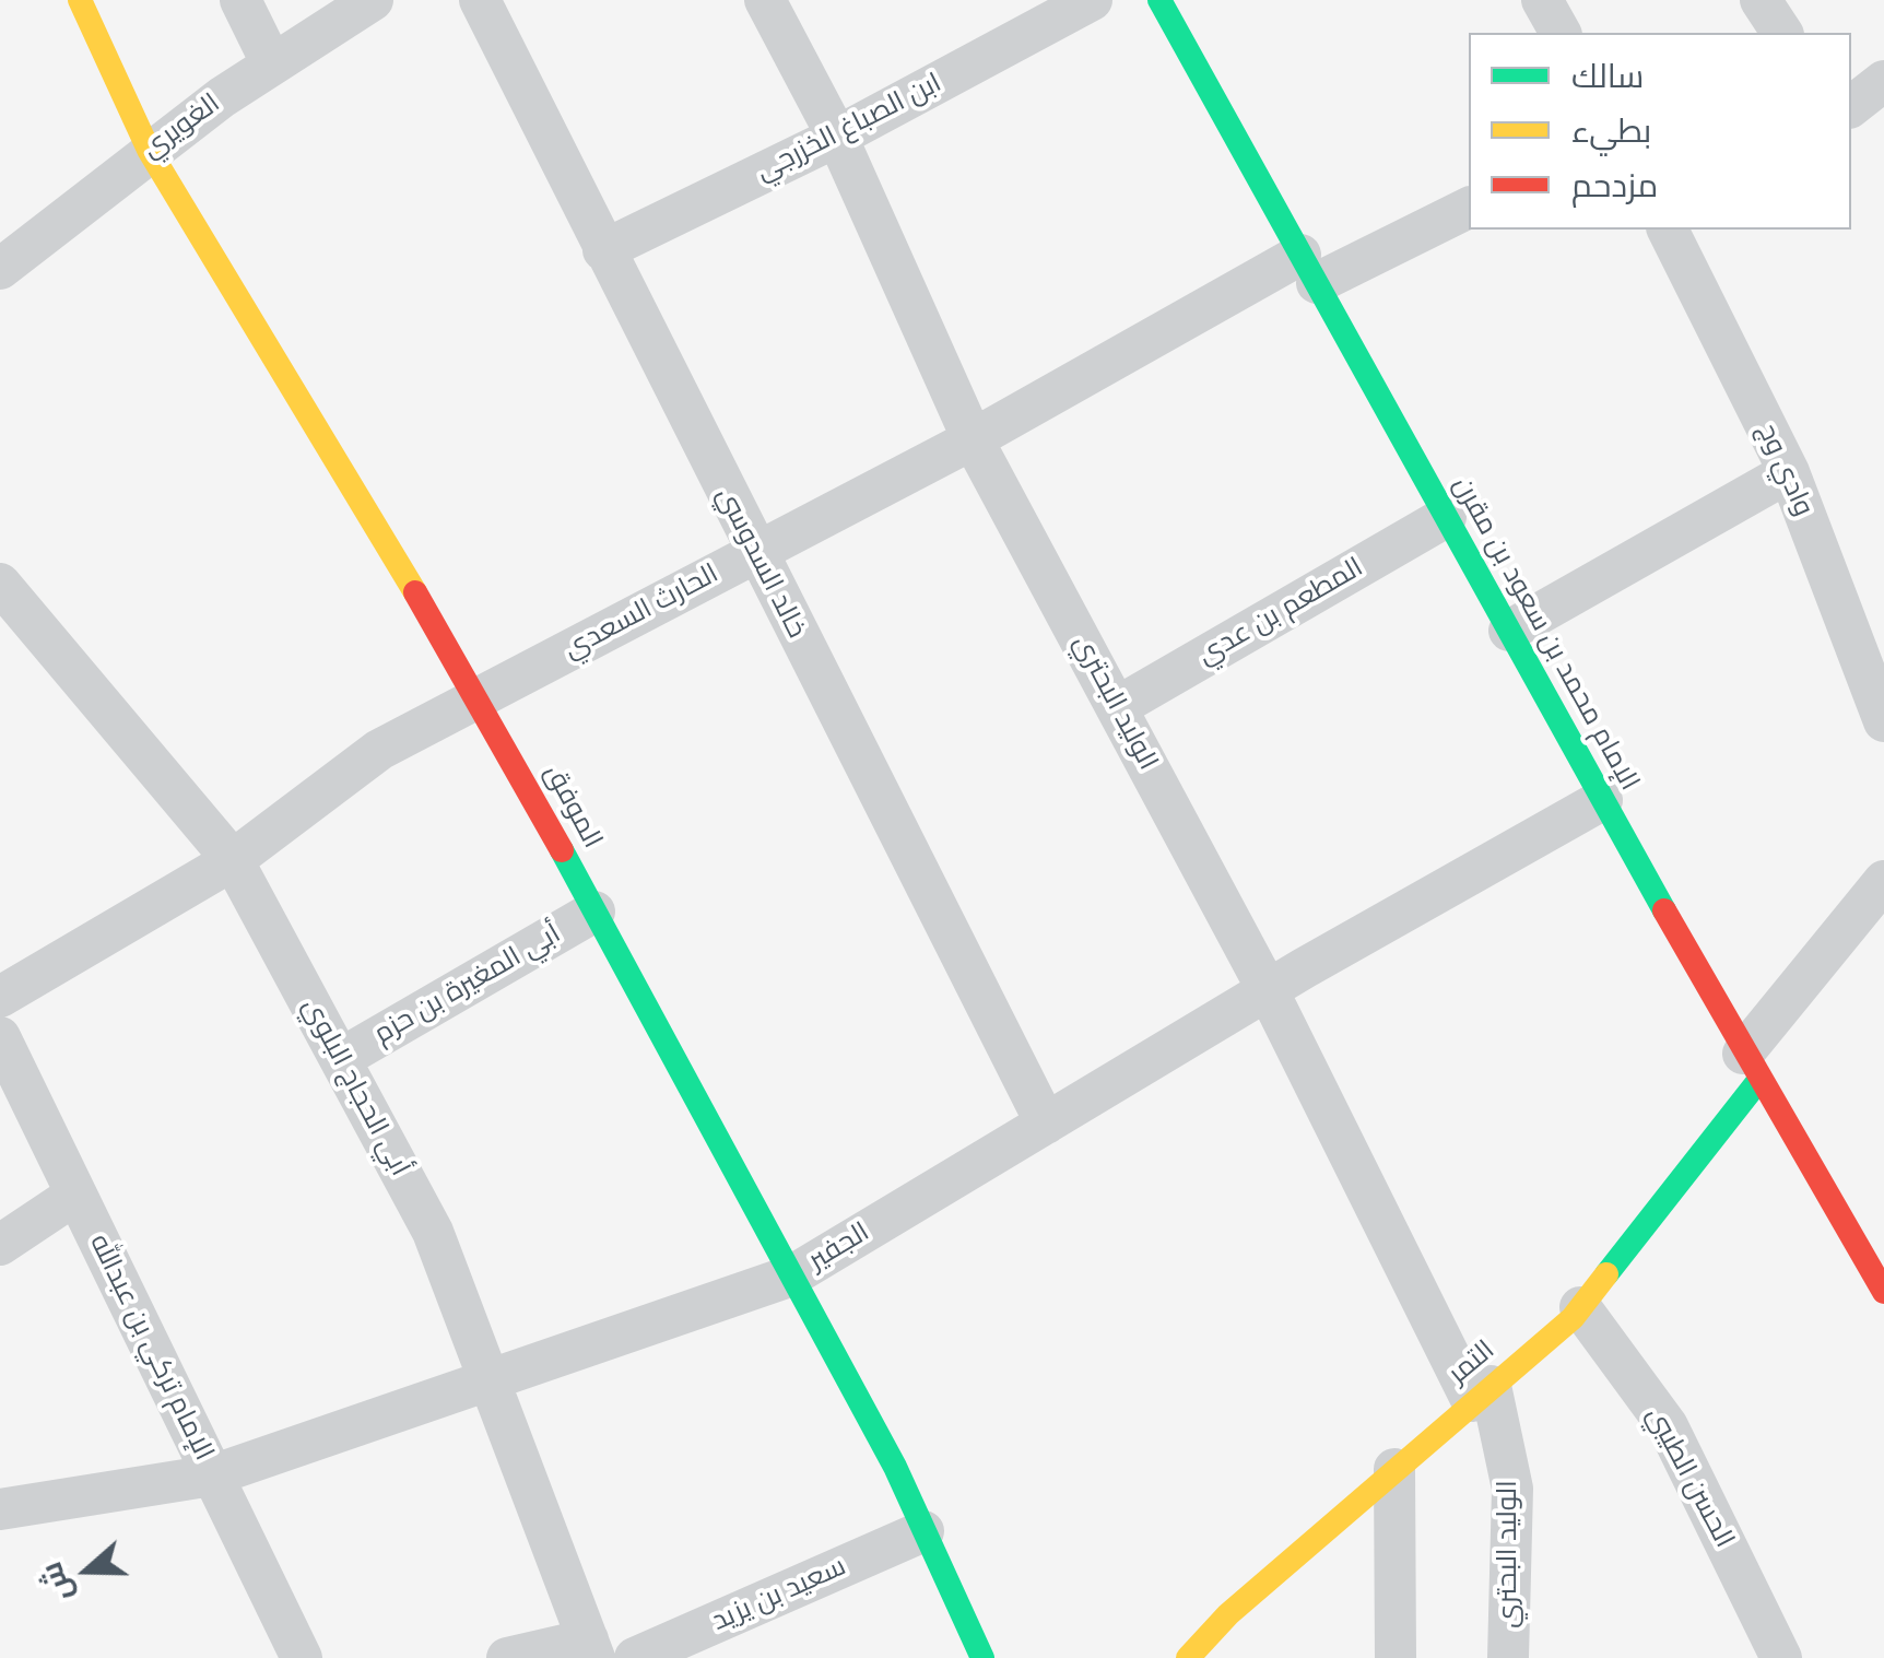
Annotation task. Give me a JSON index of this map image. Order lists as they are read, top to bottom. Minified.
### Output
{"streets":{"street":["الغويري","ابن الصباغ الخزرجي","وادي وج","خالد السدوسي","الحارث السعدي","المطعم بن عدي","الإمام محمد بن سعود بن مقرن","الوليد البحتري","الموفق","أبي المغيرة بن حزم","أبي الحجاج البلوي","الجفير","الإمام تركي بن عبدالله","التمر","الحسن الطيبي","سعيد بن يزيد"]},"crossings":[["الغويري","الموفق"],["ابن الصباغ الخزرجي","خالد السدوسي"],["ابن الصباغ الخزرجي","الوليد البحتري"],["خالد السدوسي","الحارث السعدي"],["خالد السدوسي","الجفير"],["الحارث السعدي","الإمام محمد بن سعود بن مقرن"],["الحارث السعدي","الوليد البحتري"],["الحارث السعدي","الموفق"],["الحارث السعدي","أبي الحجاج البلوي"],["المطعم بن عدي","الإمام محمد بن سعود بن مقرن"],["المطعم بن عدي","الوليد البحتري"],["الإمام محمد بن سعود بن مقرن","الجفير"],["الإمام محمد بن سعود بن مقرن","التمر"],["الوليد البحتري","الجفير"],["الوليد البحتري","التمر"],["الموفق","أبي المغيرة بن حزم"],["الموفق","الجفير"],["الموفق","سعيد بن يزيد"],["أبي المغيرة بن حزم","أبي الحجاج البلوي"],["أبي الحجاج البلوي","الجفير"],["الجفير","الإمام تركي بن عبدالله"],["التمر","الحسن الطيبي"]],"legend":["سالك","بطيء","مزدحم"],"north":"left"}
